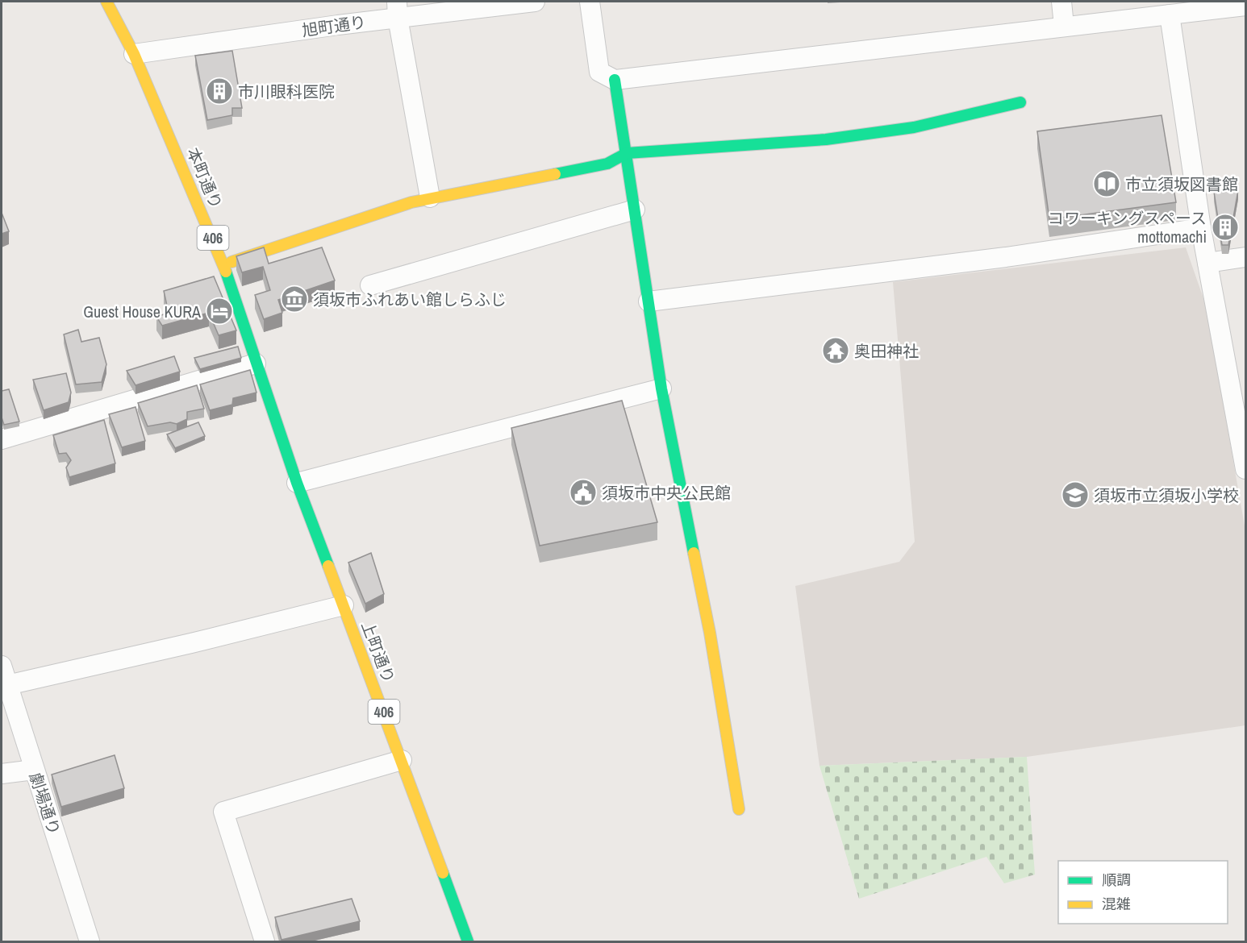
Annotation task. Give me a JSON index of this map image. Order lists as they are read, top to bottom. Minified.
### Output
{"streets":{"main road":["本町通り","406","上町通り"],"street":["旭町通り","劇場通り"]},"crossings":[["旭町通り","本町通り"],["本町通り","上町通り"]],"places":{"building":["市川眼科医院","コワーキングスペース mottomachi"],"library":["市立須坂図書館"],"museum":["須坂市ふれあい館しらふじ"],"hotel":["Guest House KURA"],"temple":["奥田神社"],"public building":["須坂市中央公民館"],"school or university":["須坂市立須坂小学校"]},"legend":["順調","混雑"]}
